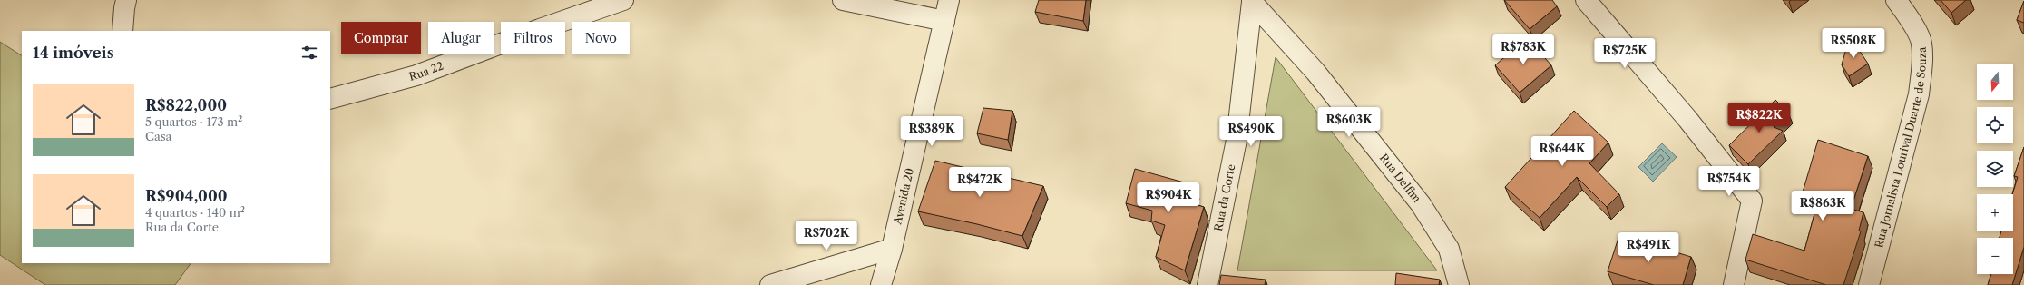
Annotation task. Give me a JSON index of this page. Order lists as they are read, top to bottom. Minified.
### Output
{"streets":{"street":["Rua 22","Rua Jornalista Lourival Duarte de Souza","Rua Delfim","Avenida 20","Rua da Corte"]},"crossings":[["Rua Delfim","Rua da Corte"]],"north":"bottom","page":{"chip":["Comprar","Alugar","Filtros","Novo"],"price":["R$508K","R$783K","R$725K","R$822K","R$603K","R$389K","R$490K","R$644K","R$754K","R$472K","R$904K","R$863K","R$702K","R$491K"],"heading":"14 imóveis","map_buttons":["+","−"],"list":[{"name":"R$822,000","note":"5 quartos · 173 m² · Casa"},{"name":"R$904,000","note":"4 quartos · 140 m² · Rua da Corte"}]}}
